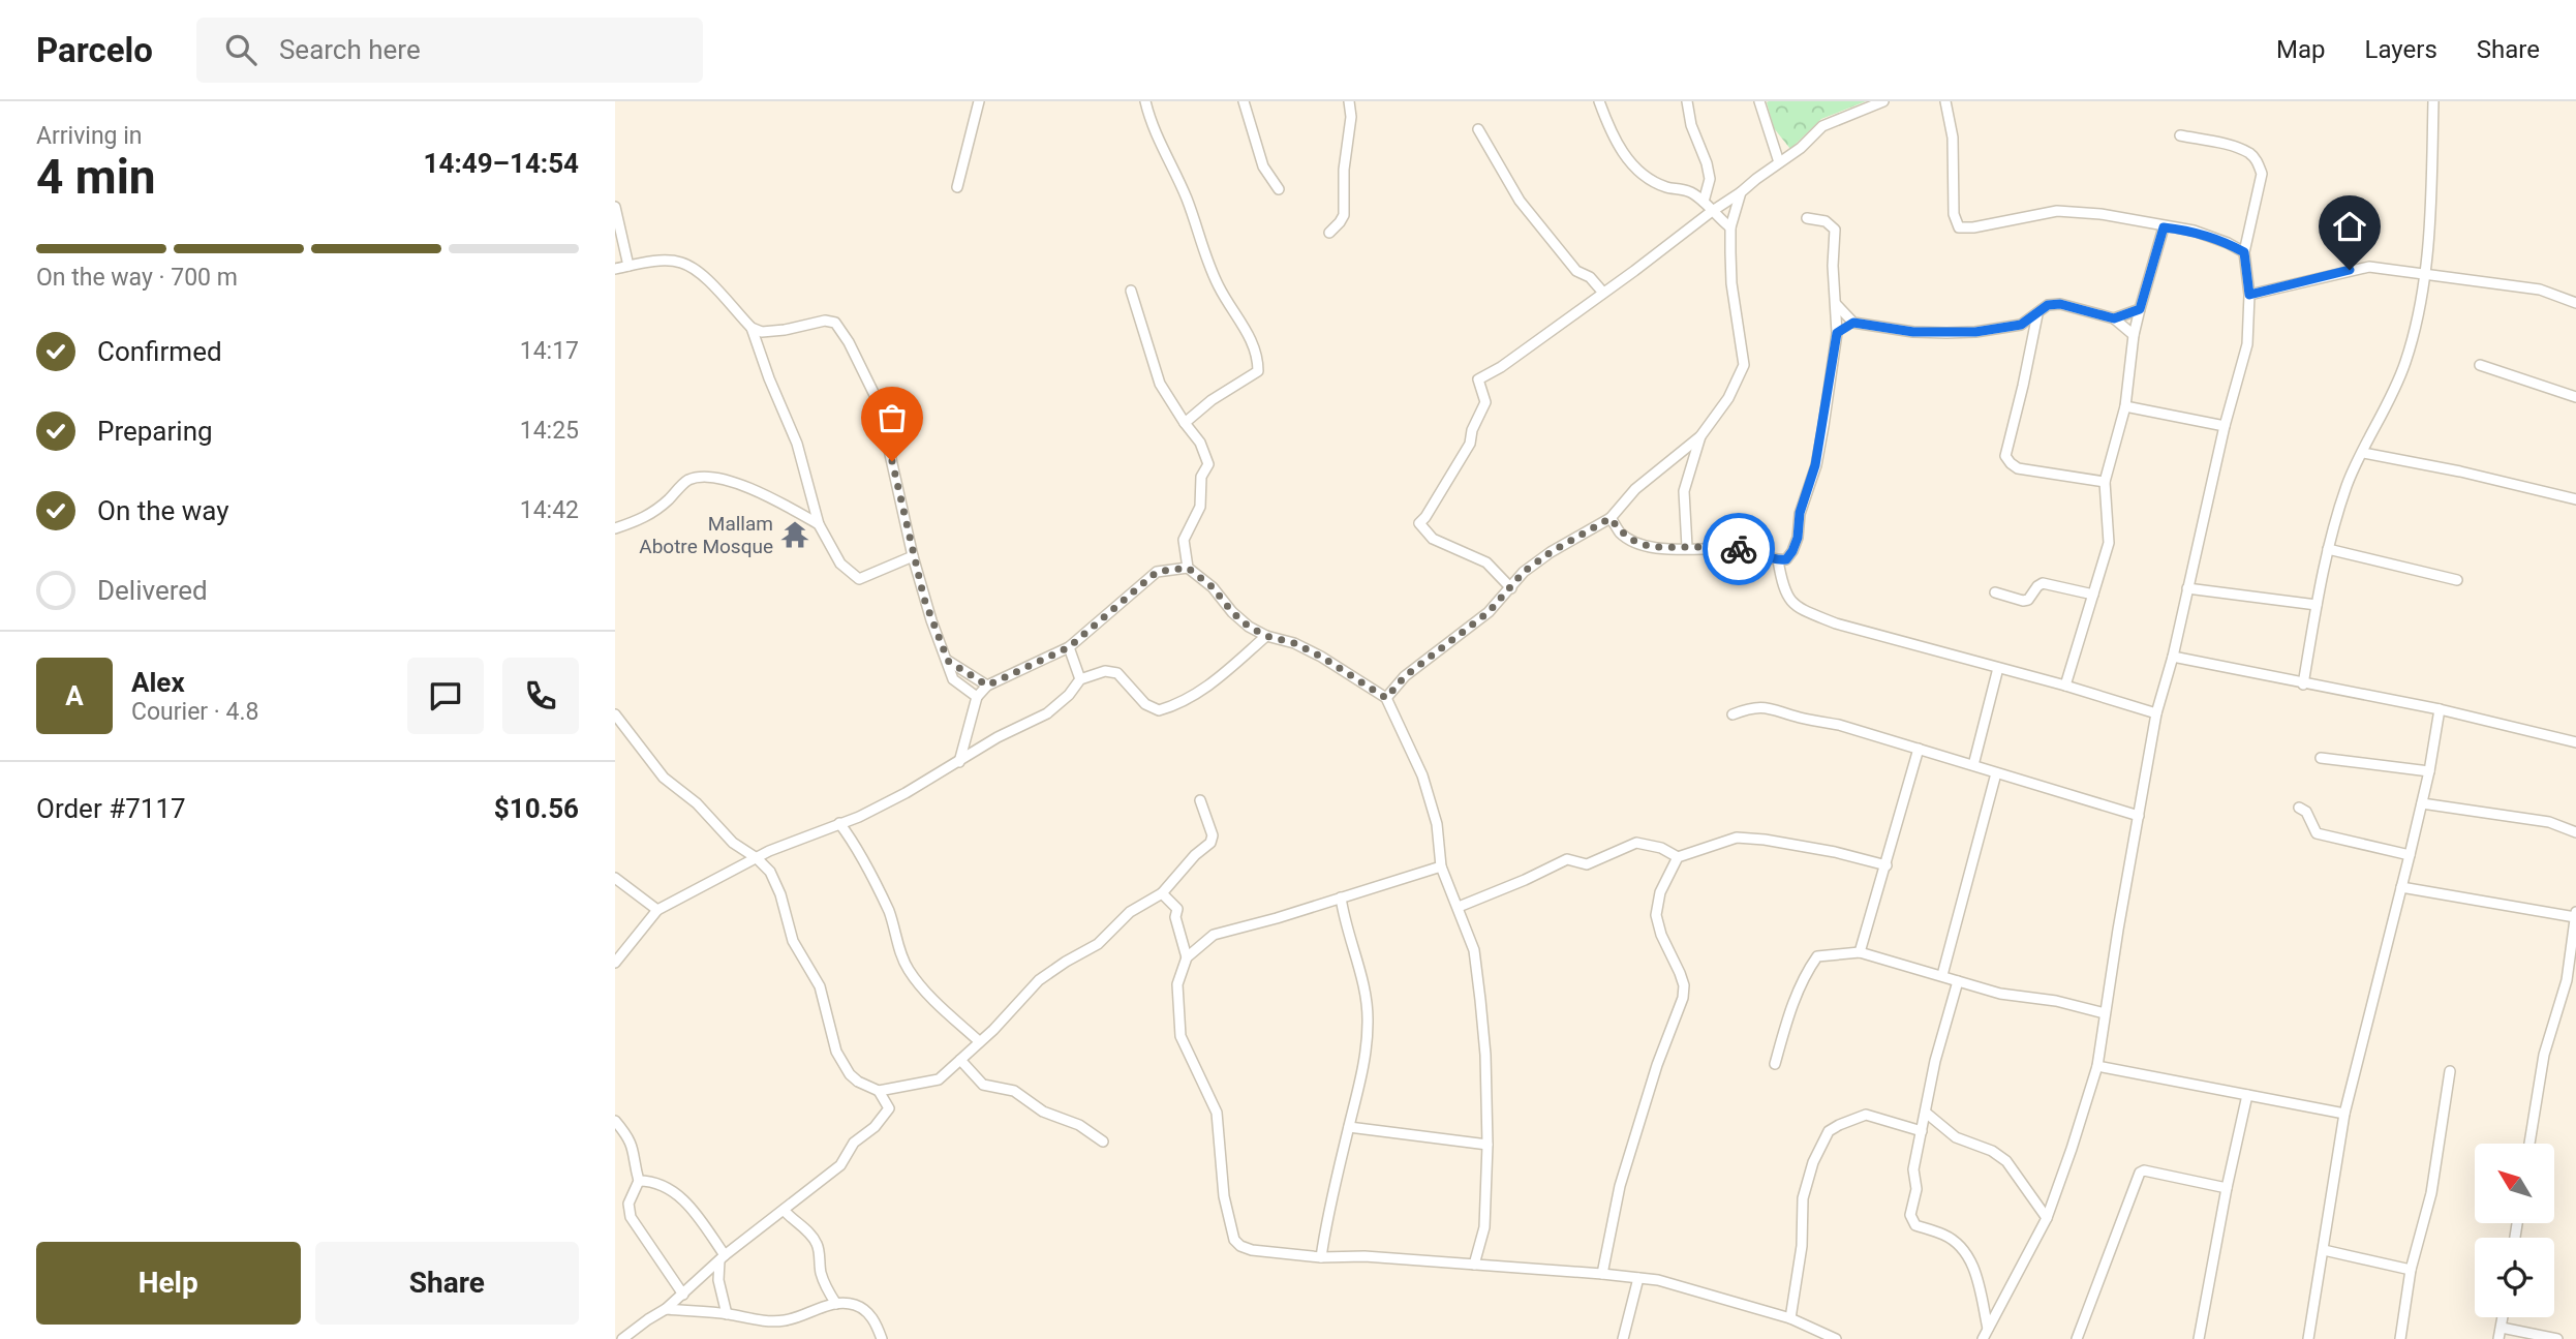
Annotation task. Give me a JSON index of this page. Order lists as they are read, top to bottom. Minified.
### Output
{"places":{"temple":["Mallam Abotre Mosque"]},"north":"top left","page":{"header":"Parcelo","search":"Search here","nav":["Map","Layers","Share"],"heading":["4 min","Arriving in","14:49–14:54"],"panel":["Alex","Courier · 4.8","Order #7117","$10.56"],"bar":"On the way · 700 m","list":[["Confirmed","14:17"],["Preparing","14:25"],["On the way","14:42"],"Delivered"],"round":"A","buttons":["Help","Share"]}}
